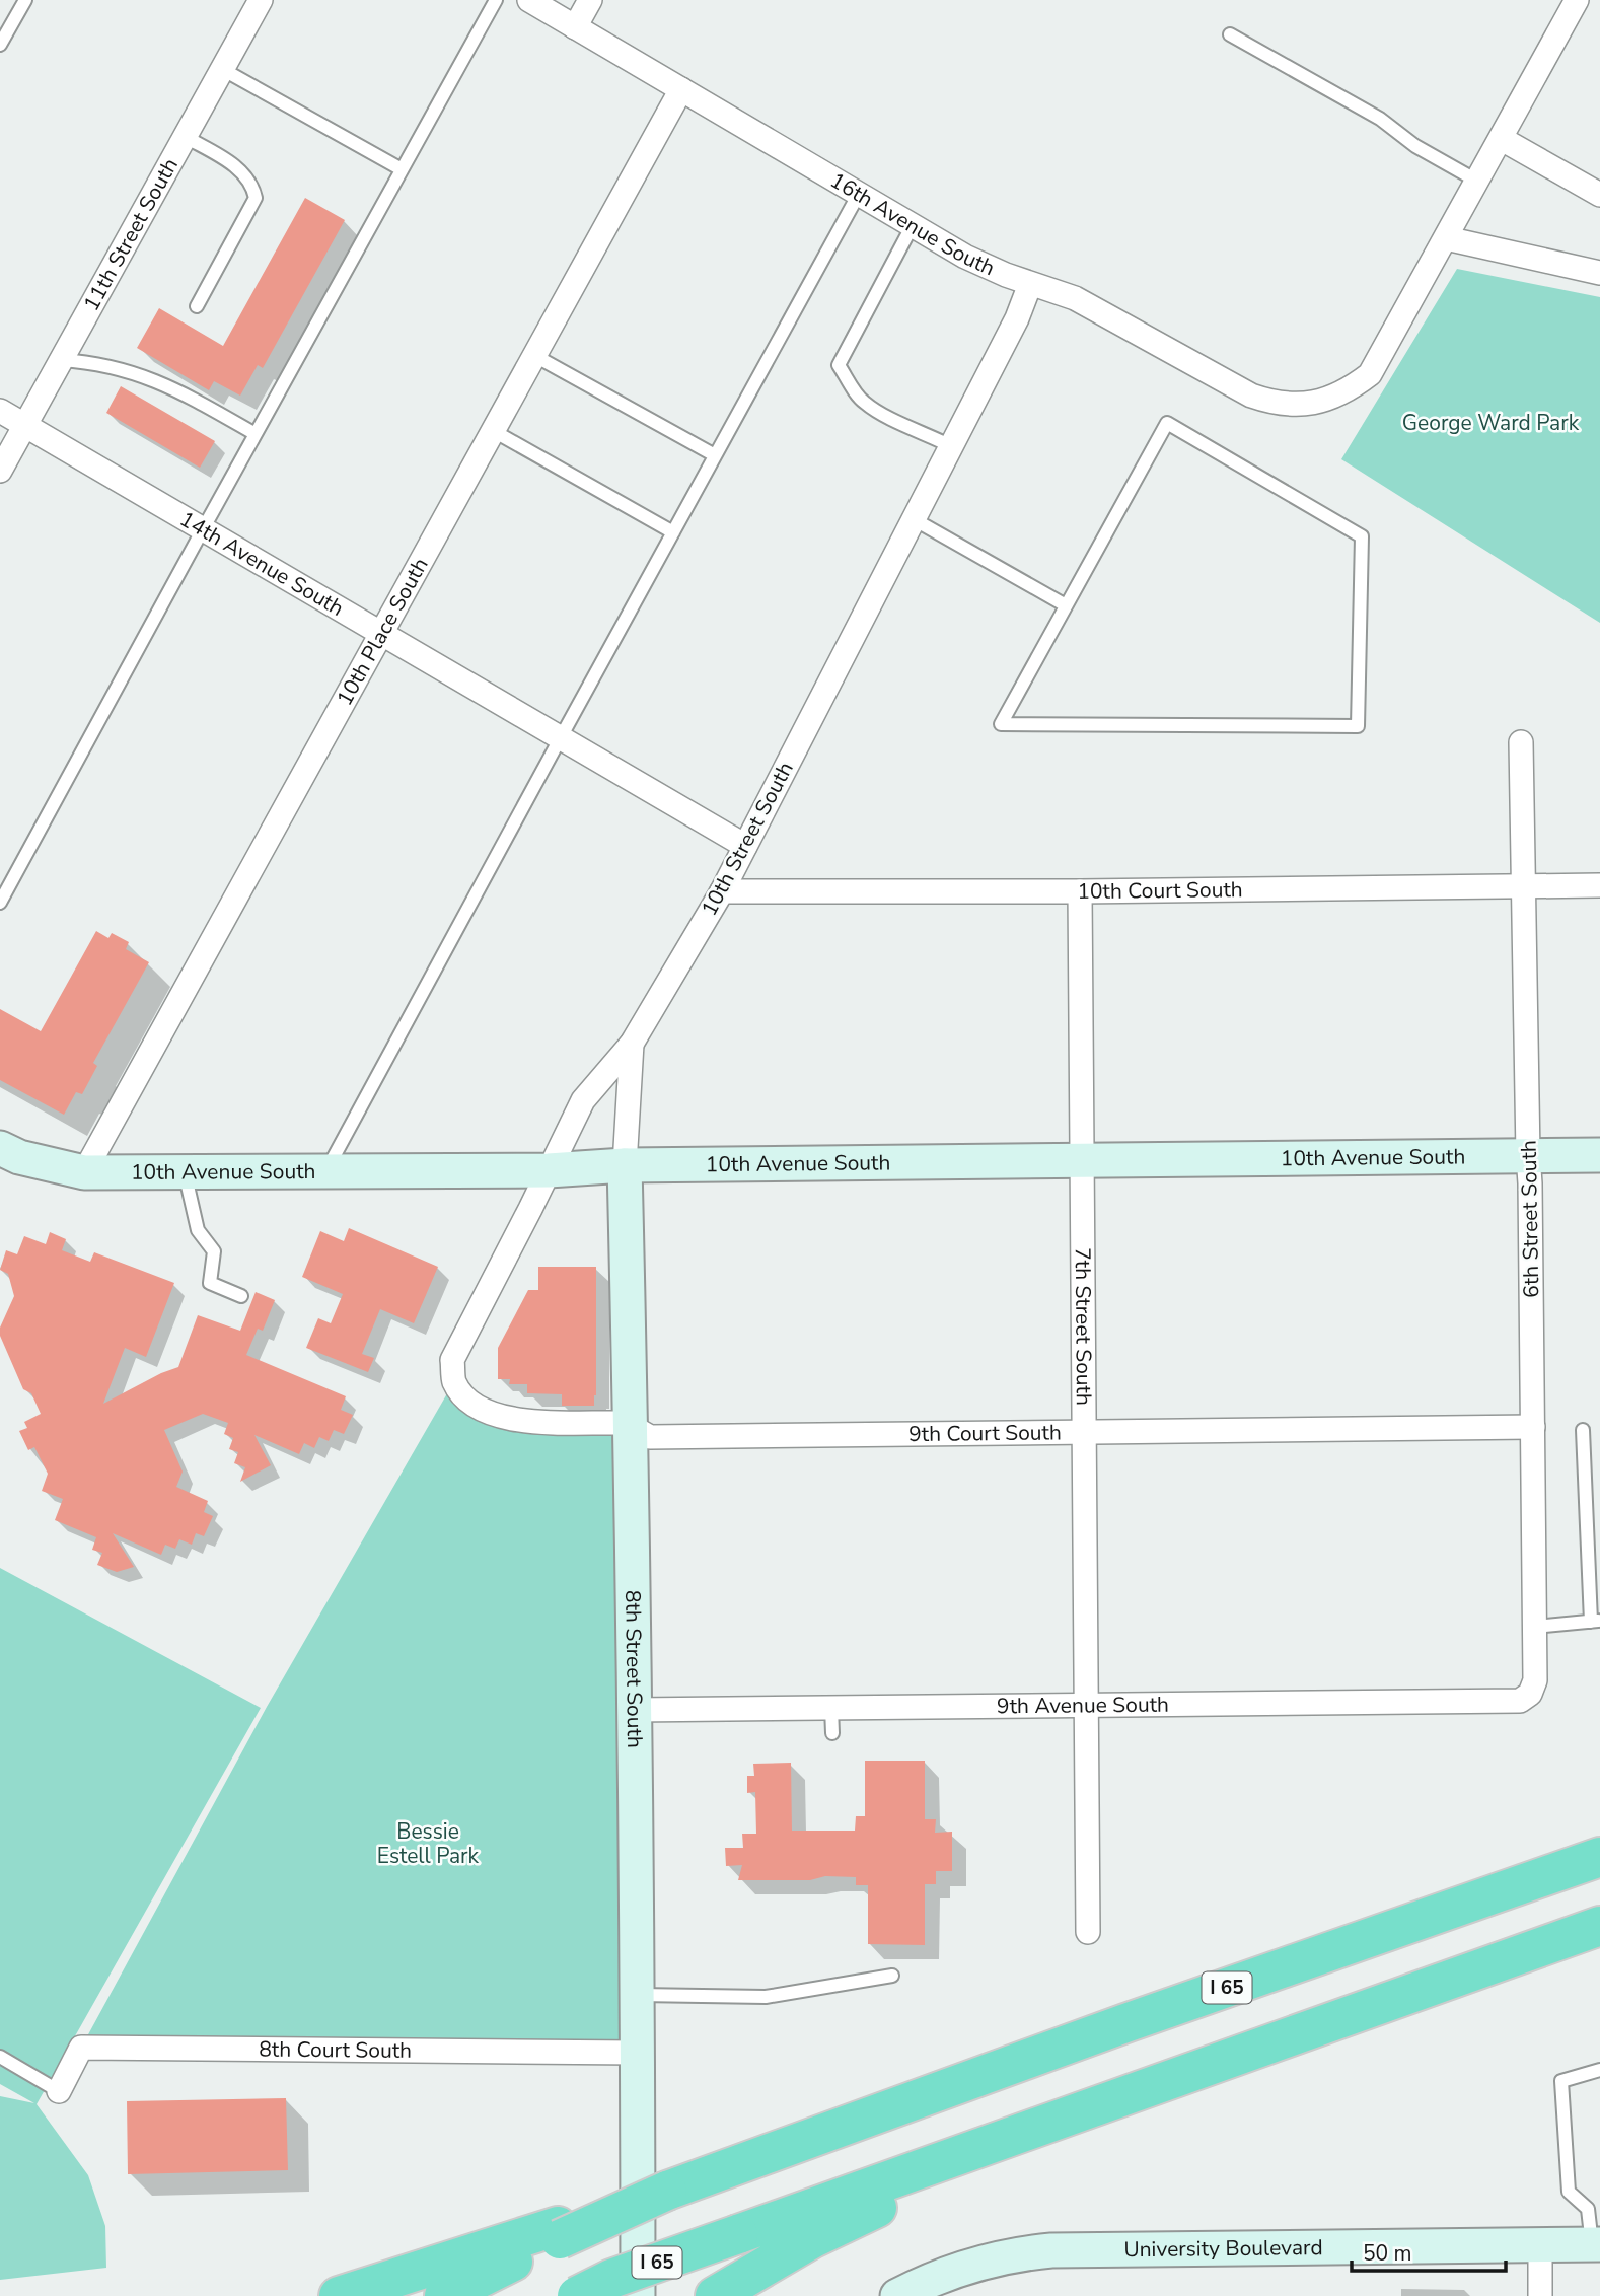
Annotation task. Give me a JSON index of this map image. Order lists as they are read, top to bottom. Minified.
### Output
{"streets":{"highway":["I 65"],"street":["16th Avenue South","11th Street South","14th Avenue South","10th Place South","10th Street South","10th Court South","10th Avenue South","6th Street South","7th Street South","9th Court South","8th Street South","9th Avenue South","8th Court South","University Boulevard"]},"crossings":[["16th Avenue South","10th Place South"],["16th Avenue South","10th Street South"],["11th Street South","14th Avenue South"],["14th Avenue South","10th Place South"],["14th Avenue South","10th Street South"],["10th Place South","10th Avenue South"],["10th Street South","10th Court South"],["10th Street South","10th Avenue South"],["10th Street South","9th Court South"],["10th Street South","8th Street South"],["10th Court South","6th Street South"],["10th Court South","7th Street South"],["10th Avenue South","6th Street South"],["10th Avenue South","7th Street South"],["10th Avenue South","8th Street South"],["6th Street South","9th Court South"],["6th Street South","9th Avenue South"],["7th Street South","9th Court South"],["7th Street South","9th Avenue South"],["9th Court South","8th Street South"],["8th Street South","9th Avenue South"],["8th Street South","8th Court South"]],"parks":["George Ward Park","Bessie Estell Park"],"scale_bar":"50 m"}
